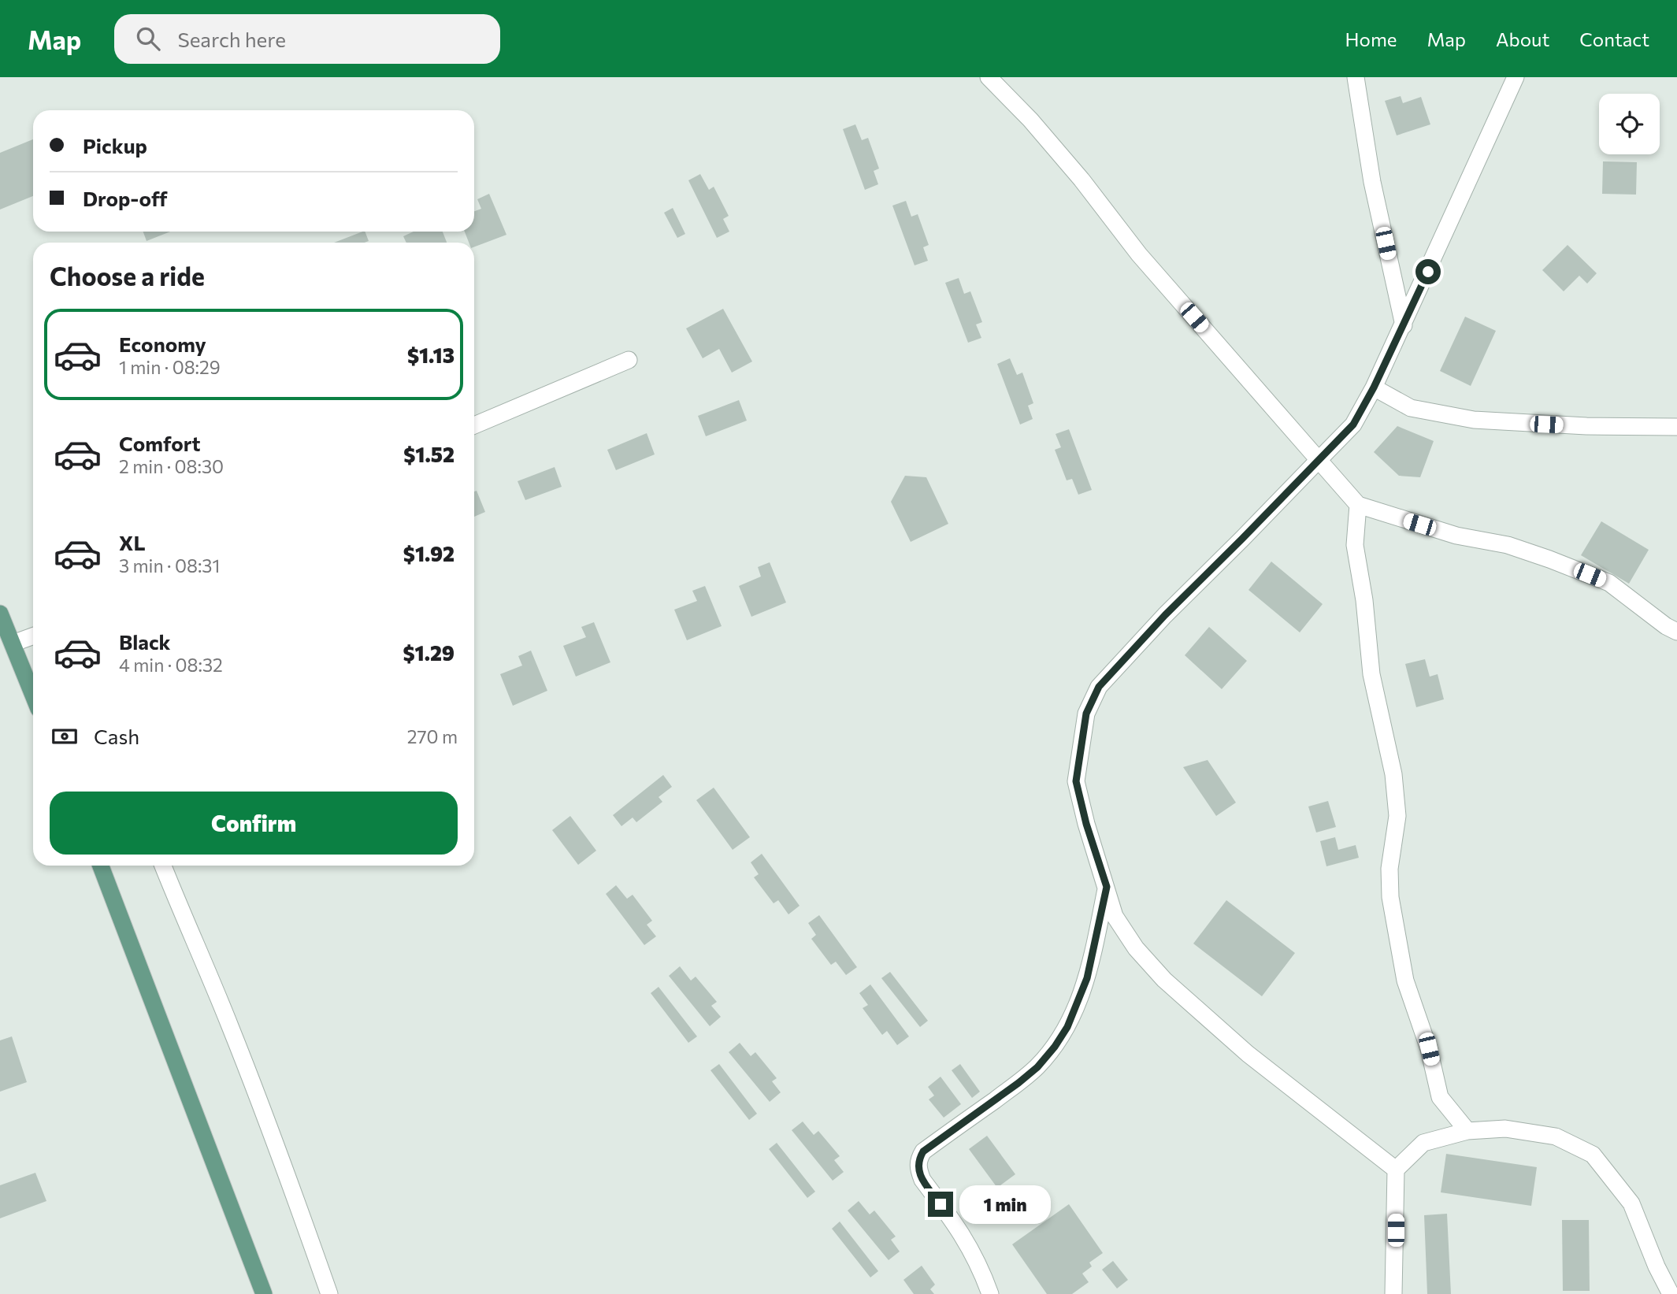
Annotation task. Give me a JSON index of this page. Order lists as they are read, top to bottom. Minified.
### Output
{"page":{"header":"Map","search":"Search here","nav":["Home","Map","About","Contact"],"banner":["Pickup","Drop-off"],"heading":"Choose a ride","list":[{"name":"Economy","note":"1 min · 08:29","value":"$1.13"},{"name":"Comfort","note":"2 min · 08:30","value":"$1.52"},{"name":"XL","note":"3 min · 08:31","value":"$1.92"},{"name":"Black","note":"4 min · 08:32","value":"$1.29"}],"pay":["Cash","270 m"],"buttons":"Confirm","bubble":"1 min"}}
